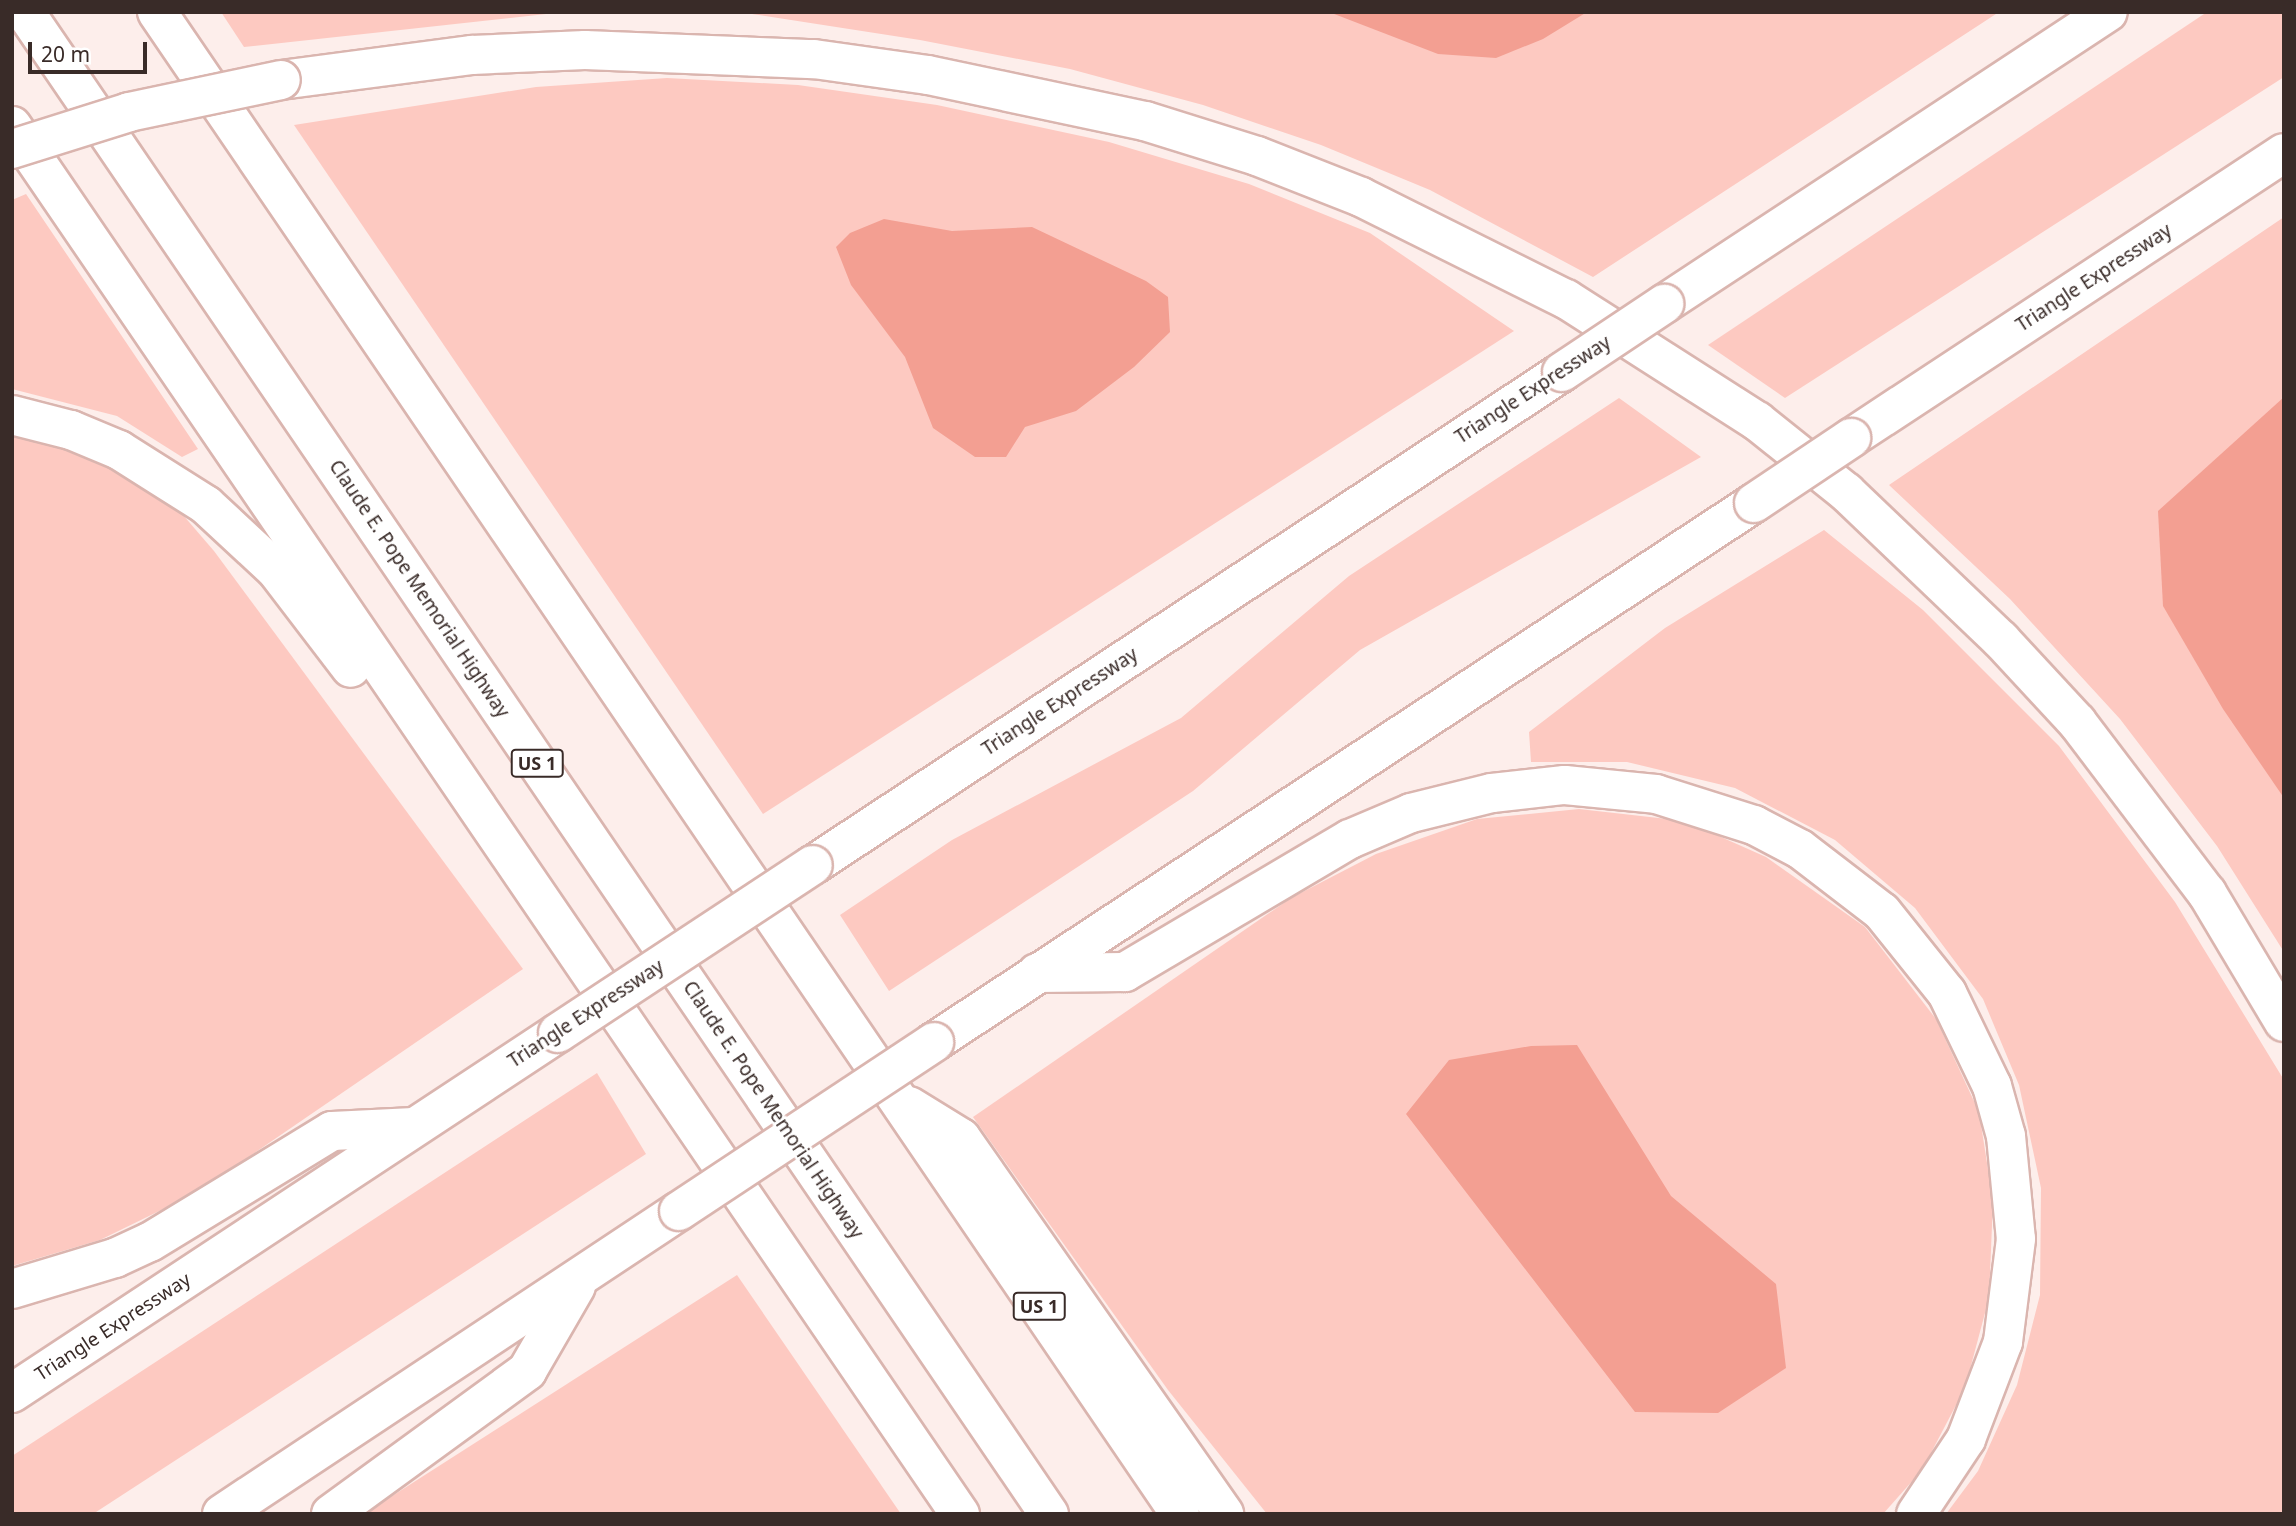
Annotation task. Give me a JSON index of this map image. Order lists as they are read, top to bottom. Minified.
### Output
{"streets":{"highway":["Triangle Expressway","Claude E. Pope Memorial Highway","US 1"]},"scale_bar":"20 m"}
